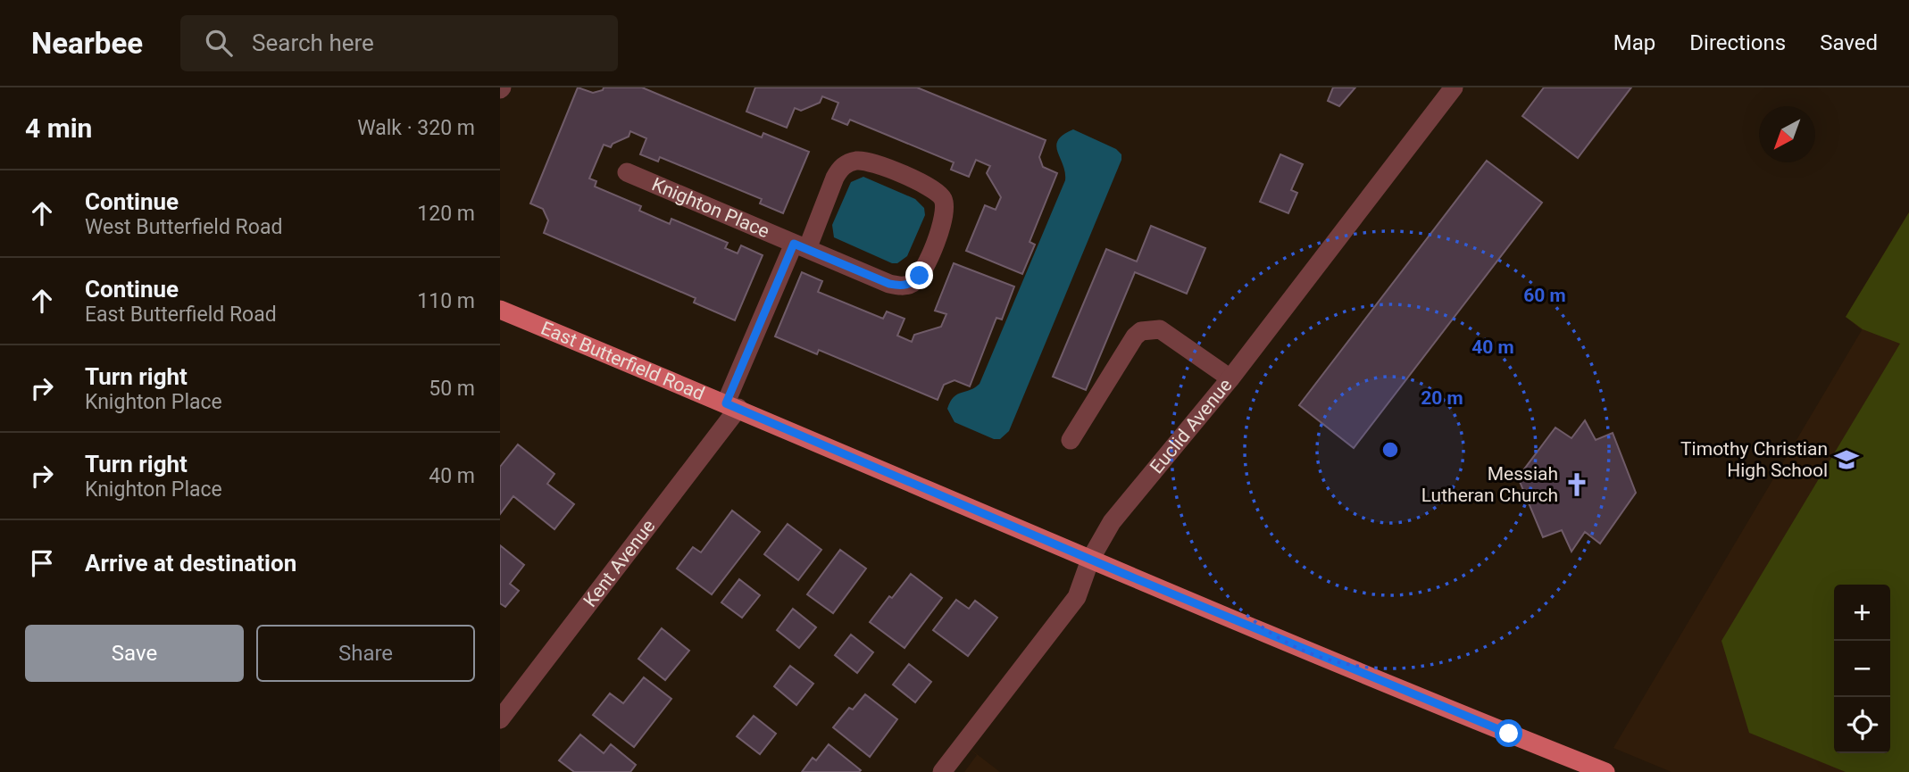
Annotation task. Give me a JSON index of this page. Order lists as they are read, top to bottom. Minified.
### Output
{"streets":{"main road":["East Butterfield Road"],"street":["Knighton Place","Euclid Avenue","Kent Avenue"]},"crossings":[["Knighton Place","East Butterfield Road"],["Knighton Place","Kent Avenue"],["East Butterfield Road","Euclid Avenue"],["East Butterfield Road","Kent Avenue"]],"places":{"school or university":["Timothy Christian High School"],"church":["Messiah Lutheran Church"]},"north":"bottom left","page":{"header":"Nearbee","search":"Search here","nav":["Map","Directions","Saved"],"heading":["4 min","Walk · 320 m"],"list":[["Continue","West Butterfield Road","120 m"],["Continue","East Butterfield Road","110 m"],["Turn right","Knighton Place","50 m"],["Turn right","Knighton Place","40 m"],"Arrive at destination"],"map_buttons":["+","−"],"buttons":["Save","Share"]},"rings":["60 m","40 m","20 m"]}
